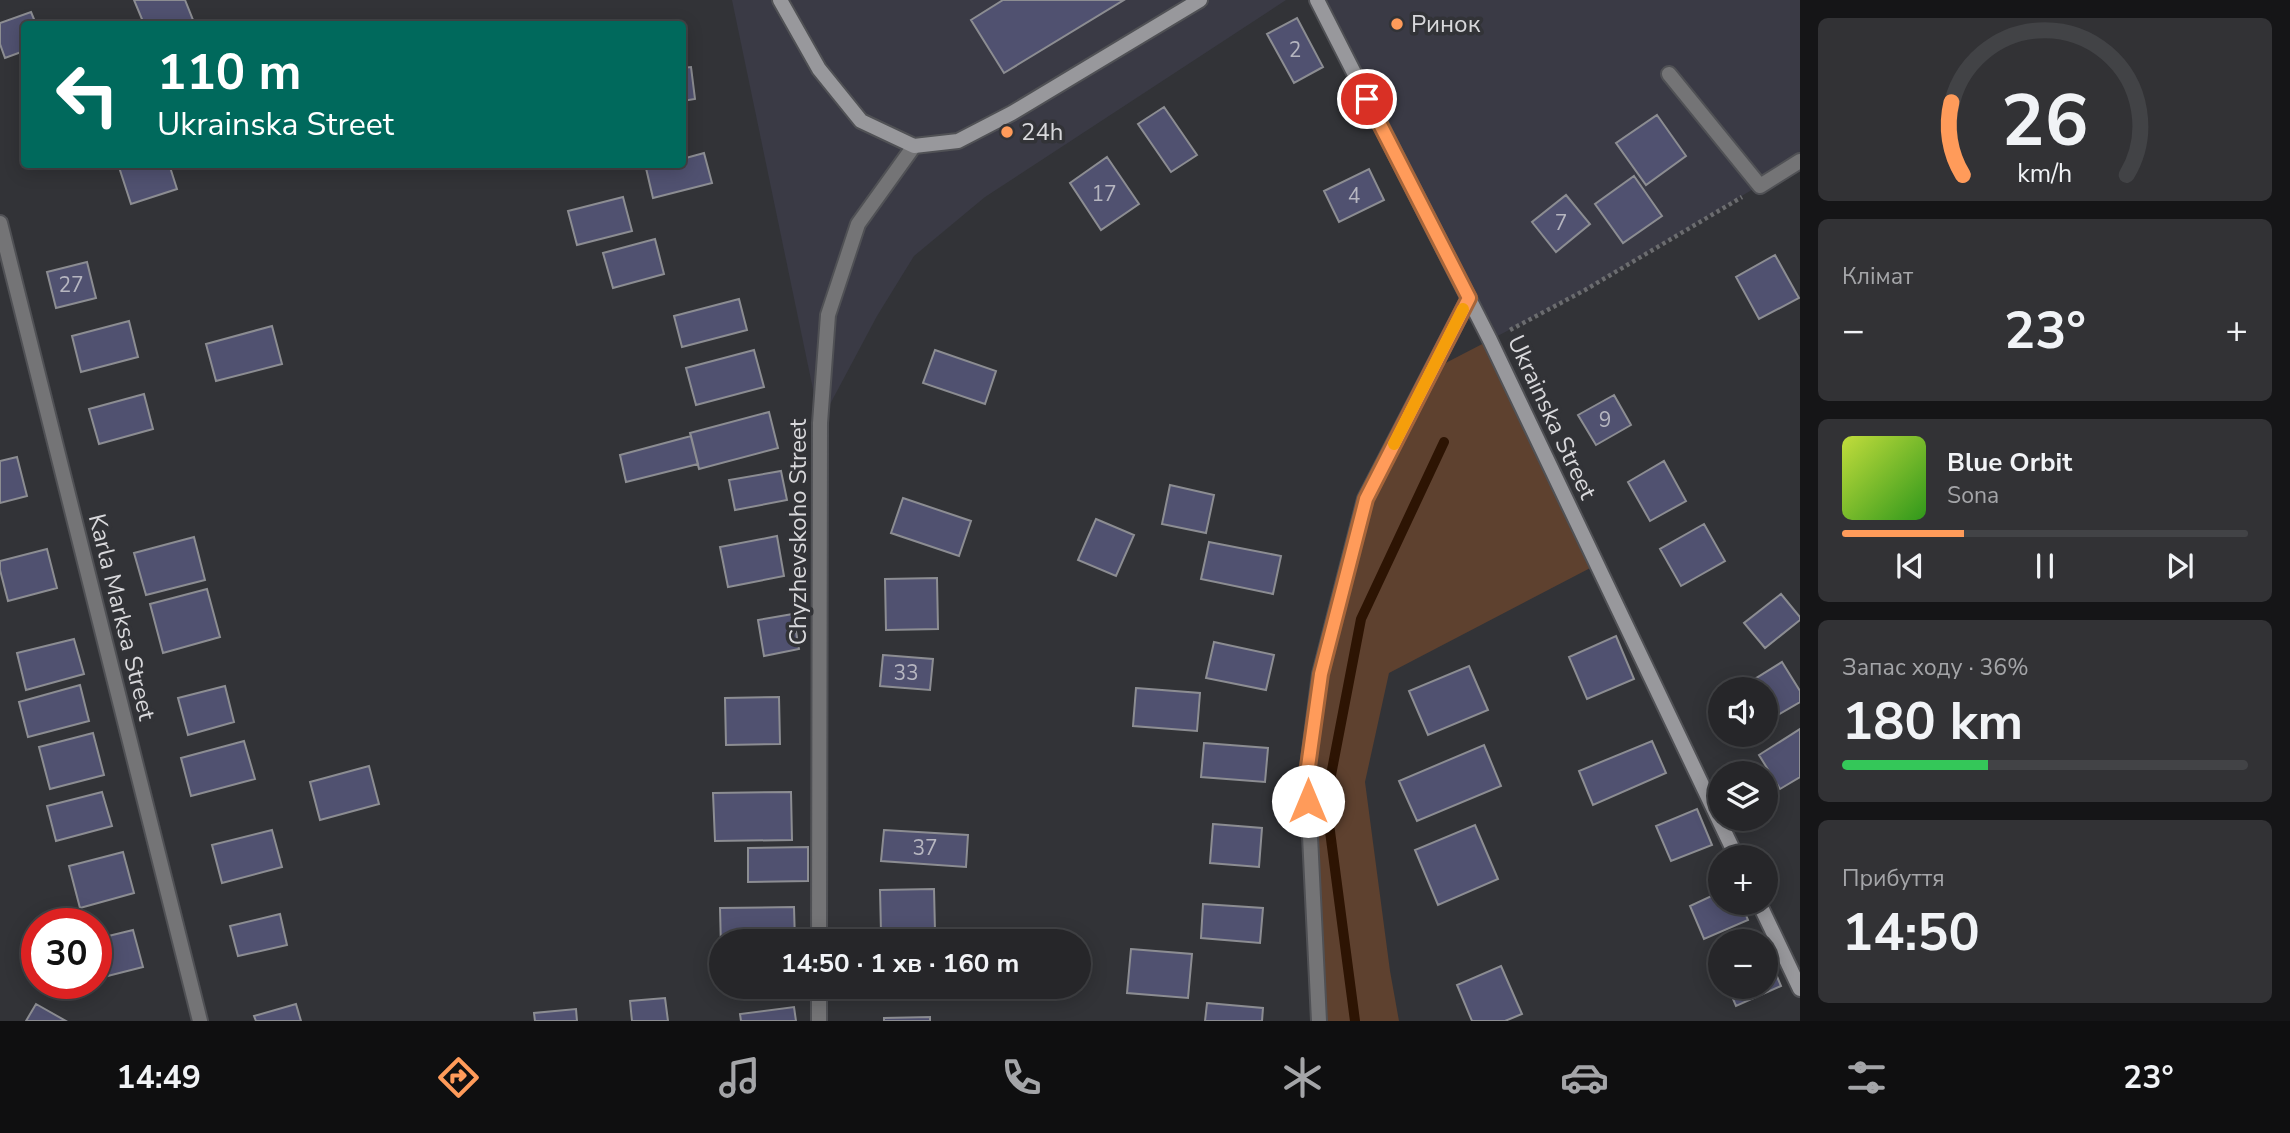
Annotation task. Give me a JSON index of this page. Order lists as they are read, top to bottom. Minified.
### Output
{"streets":{"street":["Ukrainska Street","Chyzhevskoho Street","Karla Marksa Street"]},"places":["Ринок","24h"],"house_numbers":["2","17","4","7","27","9","33","37"],"page":{"turn":["110 m","Ukrainska Street"],"tile":["Клімат",["Запас ходу · 36%","180 km"],["Прибуття","14:50"]],"heat":["−","23°","+"],"song":["Blue Orbit","Sona"],"map_buttons":["+","−"],"limit":"30","trip":"14:50 · 1 хв · 160 m","tabs":["14:49","23°"],"gauge":["26","km/h"]}}
